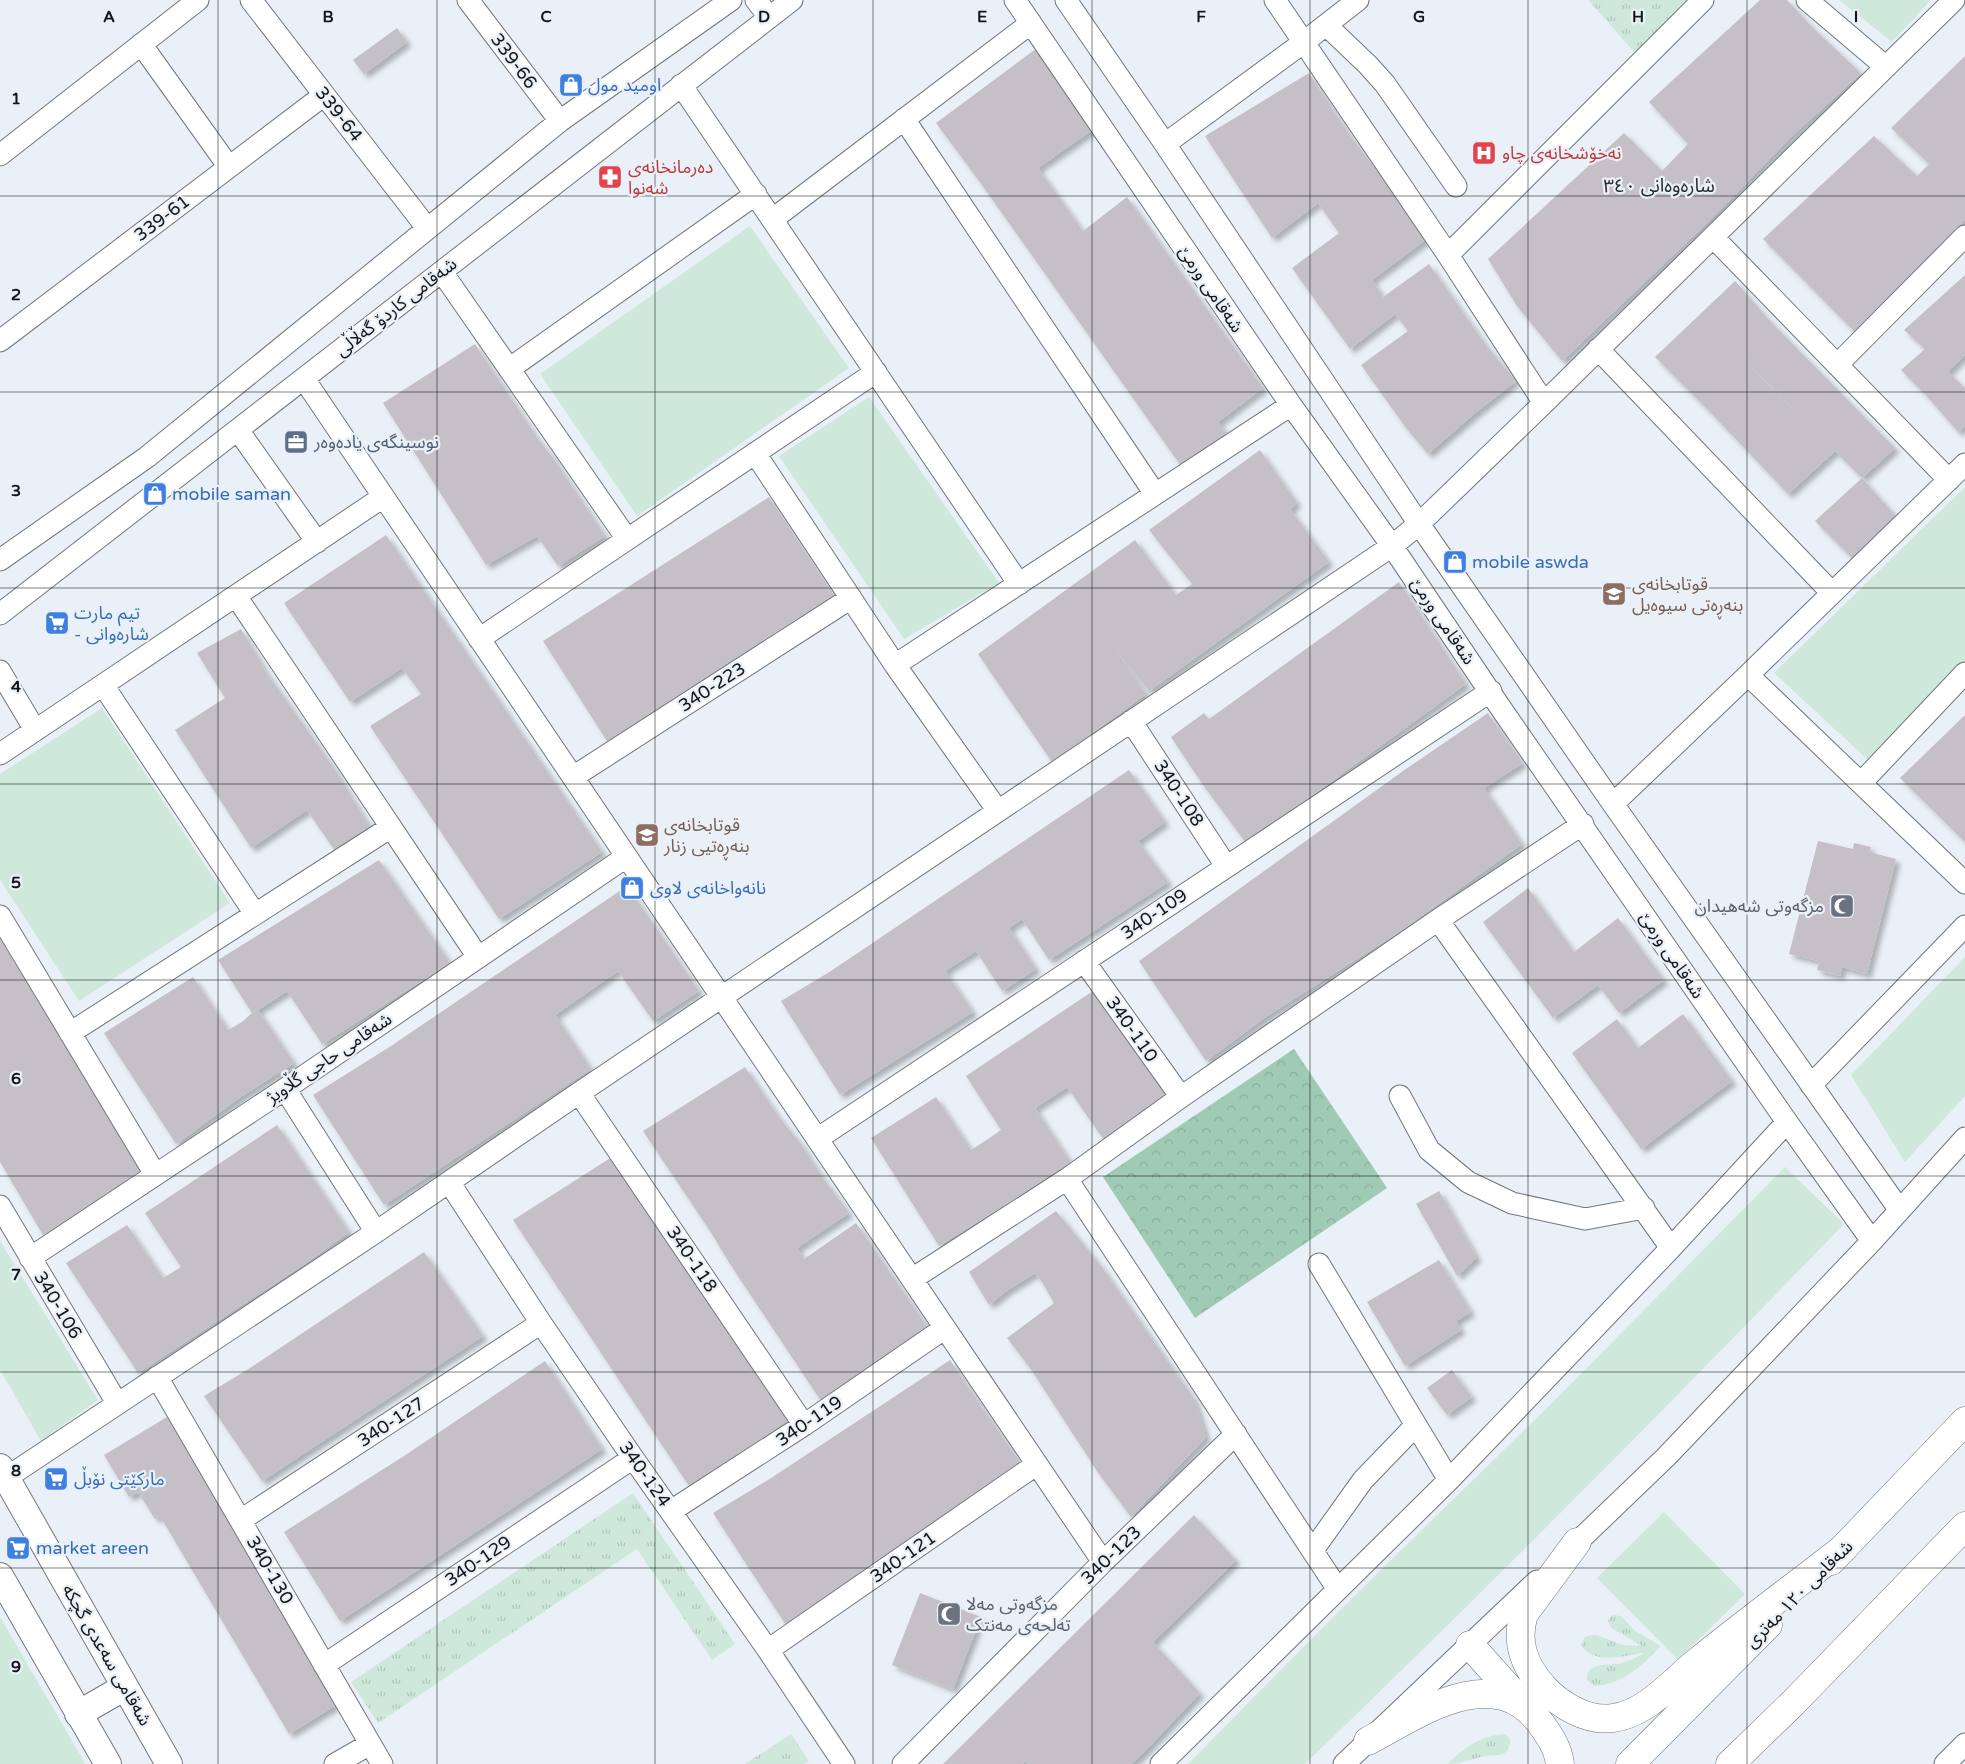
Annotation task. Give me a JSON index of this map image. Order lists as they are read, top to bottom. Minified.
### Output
{"streets":{"highway":["شەقامی ١٢٠ مەتری"],"main road":["شەقامی سەعدی گچکە"],"street":["339-66","339-64","339-61","شەقامی ورمێ","شەقامی کاردۆ گەڵاڵی","340-223","340-108","340-109","340-110","شەقامی حاجی گڵاویژ","340-118","340-106","340-119","340-127","340-124","340-123","340-121","340-129","340-130"]},"crossings":[["339-64","339-61"],["شەقامی ورمێ","340-109"],["340-108","340-109"],["340-109","340-110"],["شەقامی حاجی گڵاویژ","340-106"],["340-118","340-119"],["340-119","340-124"],["340-127","340-124"],["340-127","340-130"],["340-124","340-121"],["340-124","340-129"],["340-129","340-130"]],"districts":["شارەوەانی ٣٤٠"],"places":{"shop":["اوميد مول","mobile saman","mobile aswda","نانەواخانەی لاوی"],"hospital":["نەخۆشخانەی چاو"],"pharmacy":["دەرمانخانەی شەنوا"],"office":["نوسینگەی یادەوەر"],"school or university":["قوتابخانەی بنەڕەتی سیوەیل","قوتابخانەی بنەڕەتیی زنار"],"supermarket":["تیم مارت - شارەوانی","مارکێتی نۆبڵ","market areen"],"mosque":["مزگەوتی شەهیدان","مزگەوتی مەلا تەلحەی مەنتک"]},"grid":{"columns":["A","B","C","D","E","F","G","H","I"],"rows":["1","2","3","4","5","6","7","8","9"]}}
